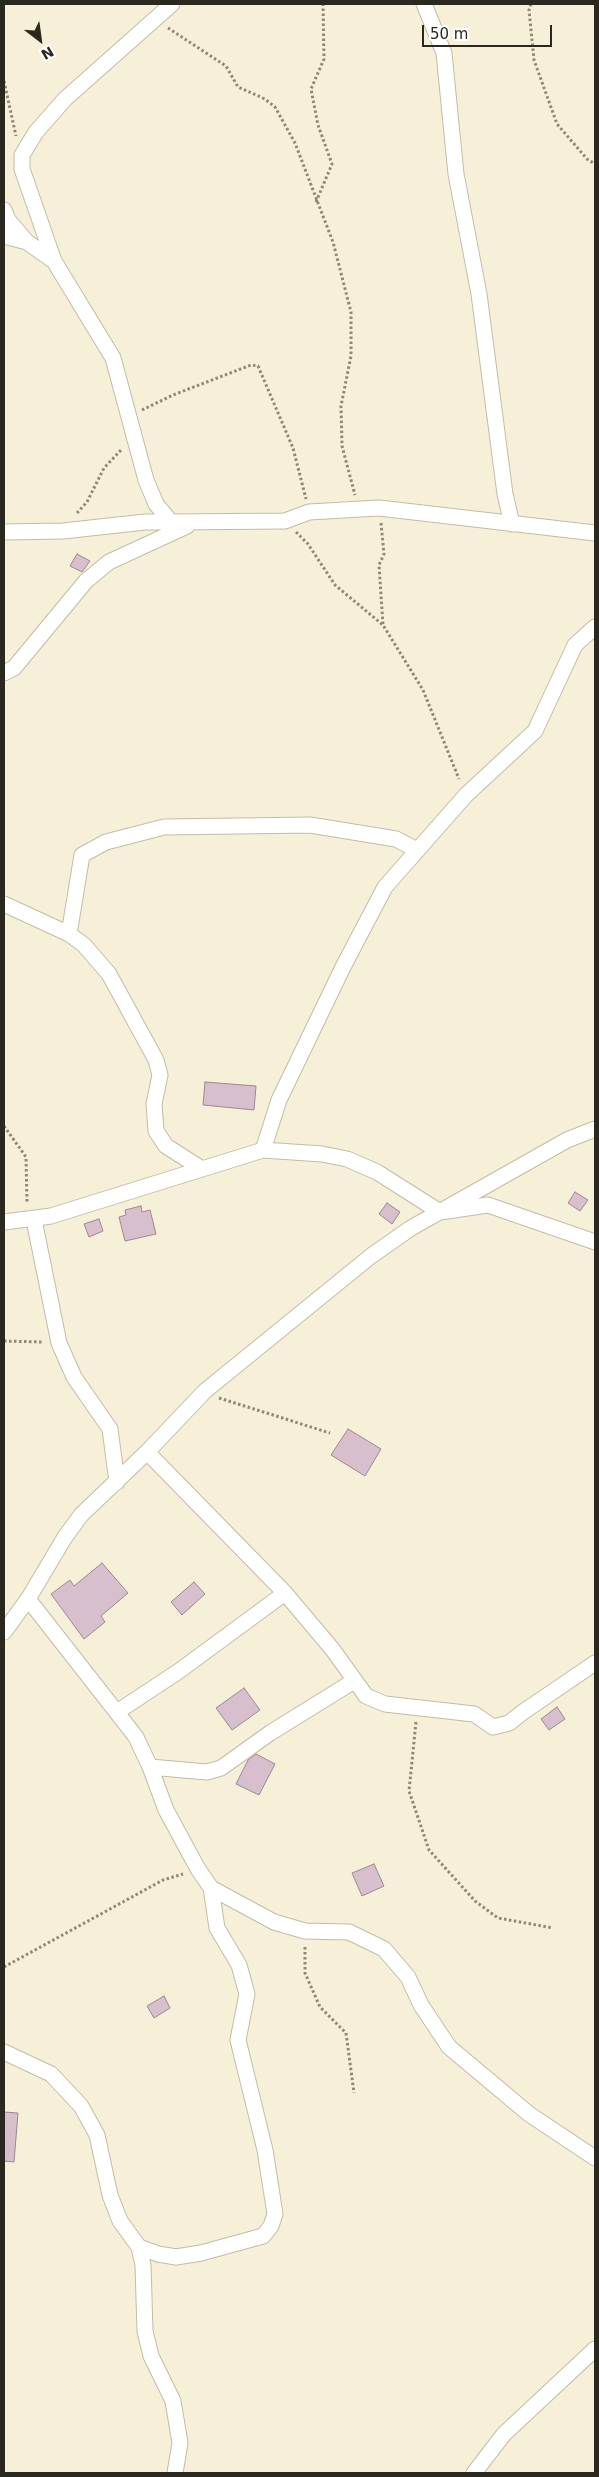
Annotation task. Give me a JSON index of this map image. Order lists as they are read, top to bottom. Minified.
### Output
{"scale_bar":"50 m","north":"bottom right"}
